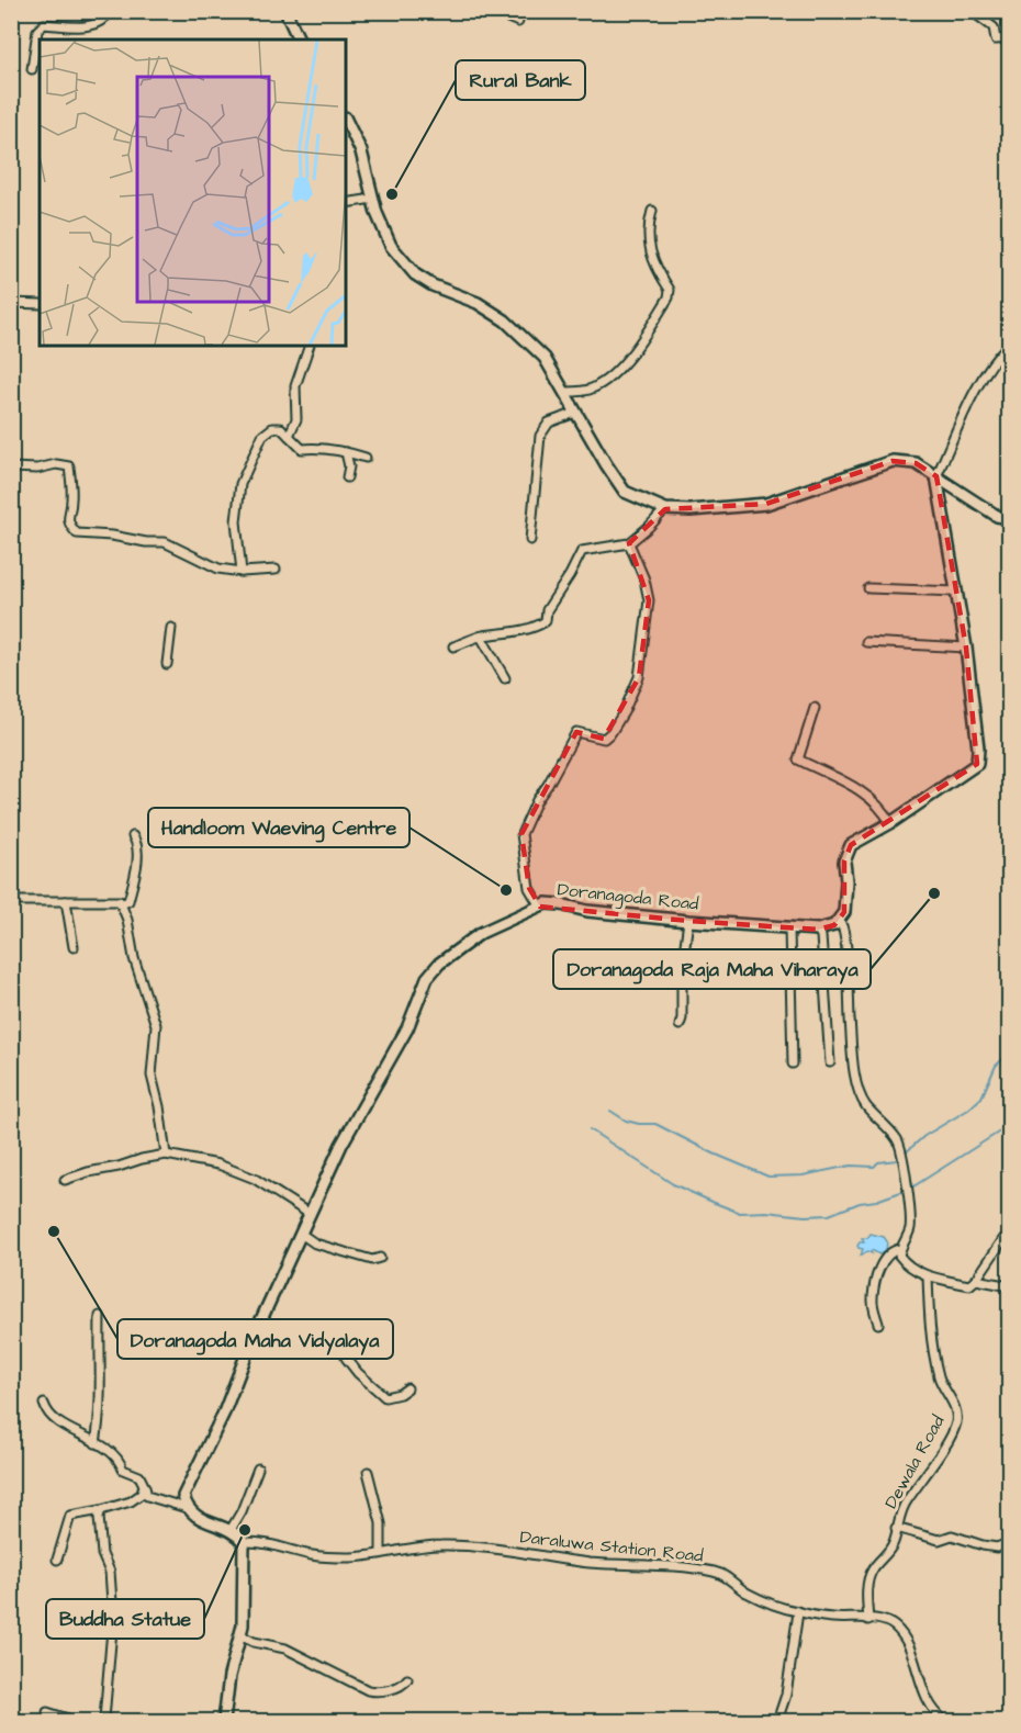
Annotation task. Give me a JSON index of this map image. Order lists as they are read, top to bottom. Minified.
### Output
{"streets":{"street":["Doranagoda Road","Dewala Road","Daraluwa Station Road"]},"crossings":[["Dewala Road","Daraluwa Station Road"]],"places":["Rural Bank","Handloom Waeving Centre","Doranagoda Raja Maha Viharaya","Doranagoda Maha Vidyalaya","Buddha Statue"]}
